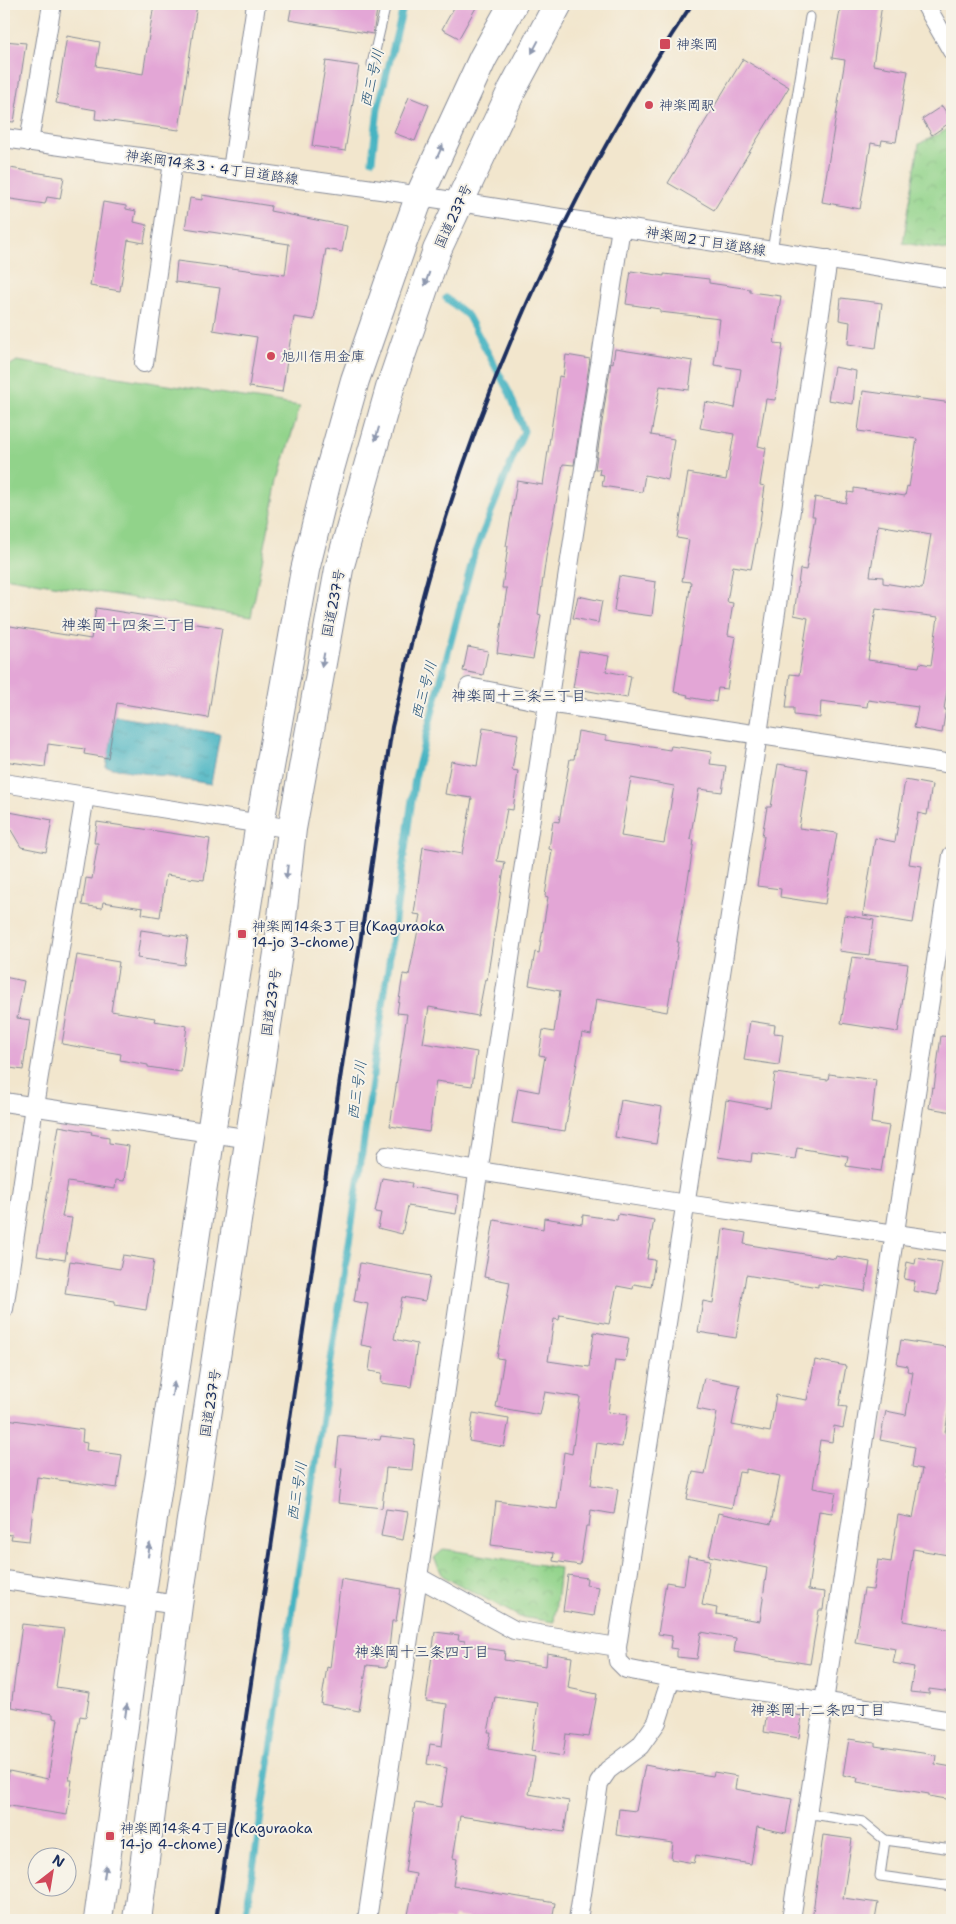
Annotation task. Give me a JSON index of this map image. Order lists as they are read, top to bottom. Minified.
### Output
{"streets":{"highway":["国道237号"],"street":["神楽岡14条3・4丁目道路線","神楽岡2丁目道路線"]},"crossings":[["神楽岡14条3・4丁目道路線","国道237号"],["神楽岡14条3・4丁目道路線","神楽岡2丁目道路線"],["国道237号","神楽岡2丁目道路線"]],"districts":["神楽岡十四条三丁目","神楽岡十三条三丁目","神楽岡十三条四丁目","神楽岡十二条四丁目"],"water":["西三号川"],"places":{"transit":["神楽岡","神楽岡14条3丁目 (Kaguraoka 14-jo 3-chome)","神楽岡14条4丁目 (Kaguraoka 14-jo 4-chome)"],"other":["神楽岡駅","旭川信用金庫"]},"north":"top right"}
